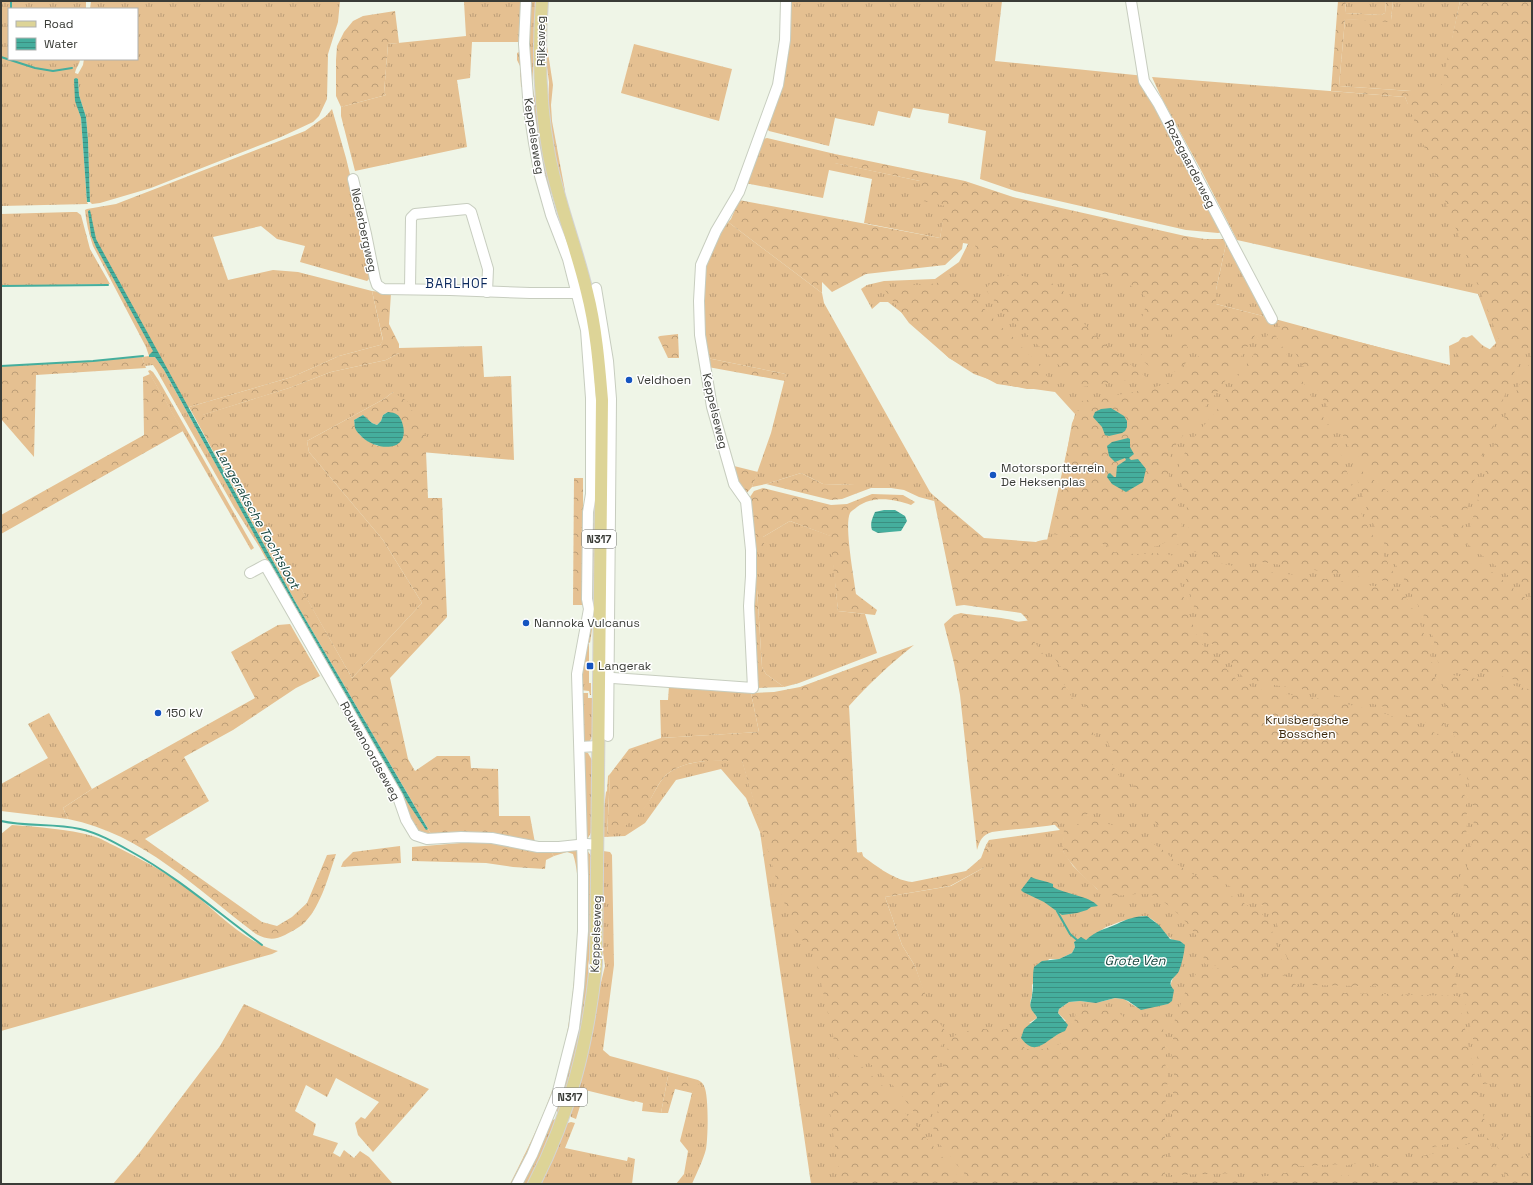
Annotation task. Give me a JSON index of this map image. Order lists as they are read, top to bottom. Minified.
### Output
{"streets":{"main road":["Rijksweg","Keppelseweg","N317"],"street":["Rozegaarderweg","Nederbergweg","Rouwenoordseweg"]},"crossings":[["Rijksweg","Keppelseweg"],["Keppelseweg","Nederbergweg"],["Keppelseweg","Rouwenoordseweg"]],"districts":["BARLHOF"],"water":["Langeraksche Tochtsloot","Grote Ven"],"parks":["Kruisbergsche Bosschen"],"places":{"other":["Veldhoen","Motorsportterrein De Heksenplas","Nannoka Vulcanus","150 kV"],"transit":["Langerak"]},"legend":["Road","Water"]}
